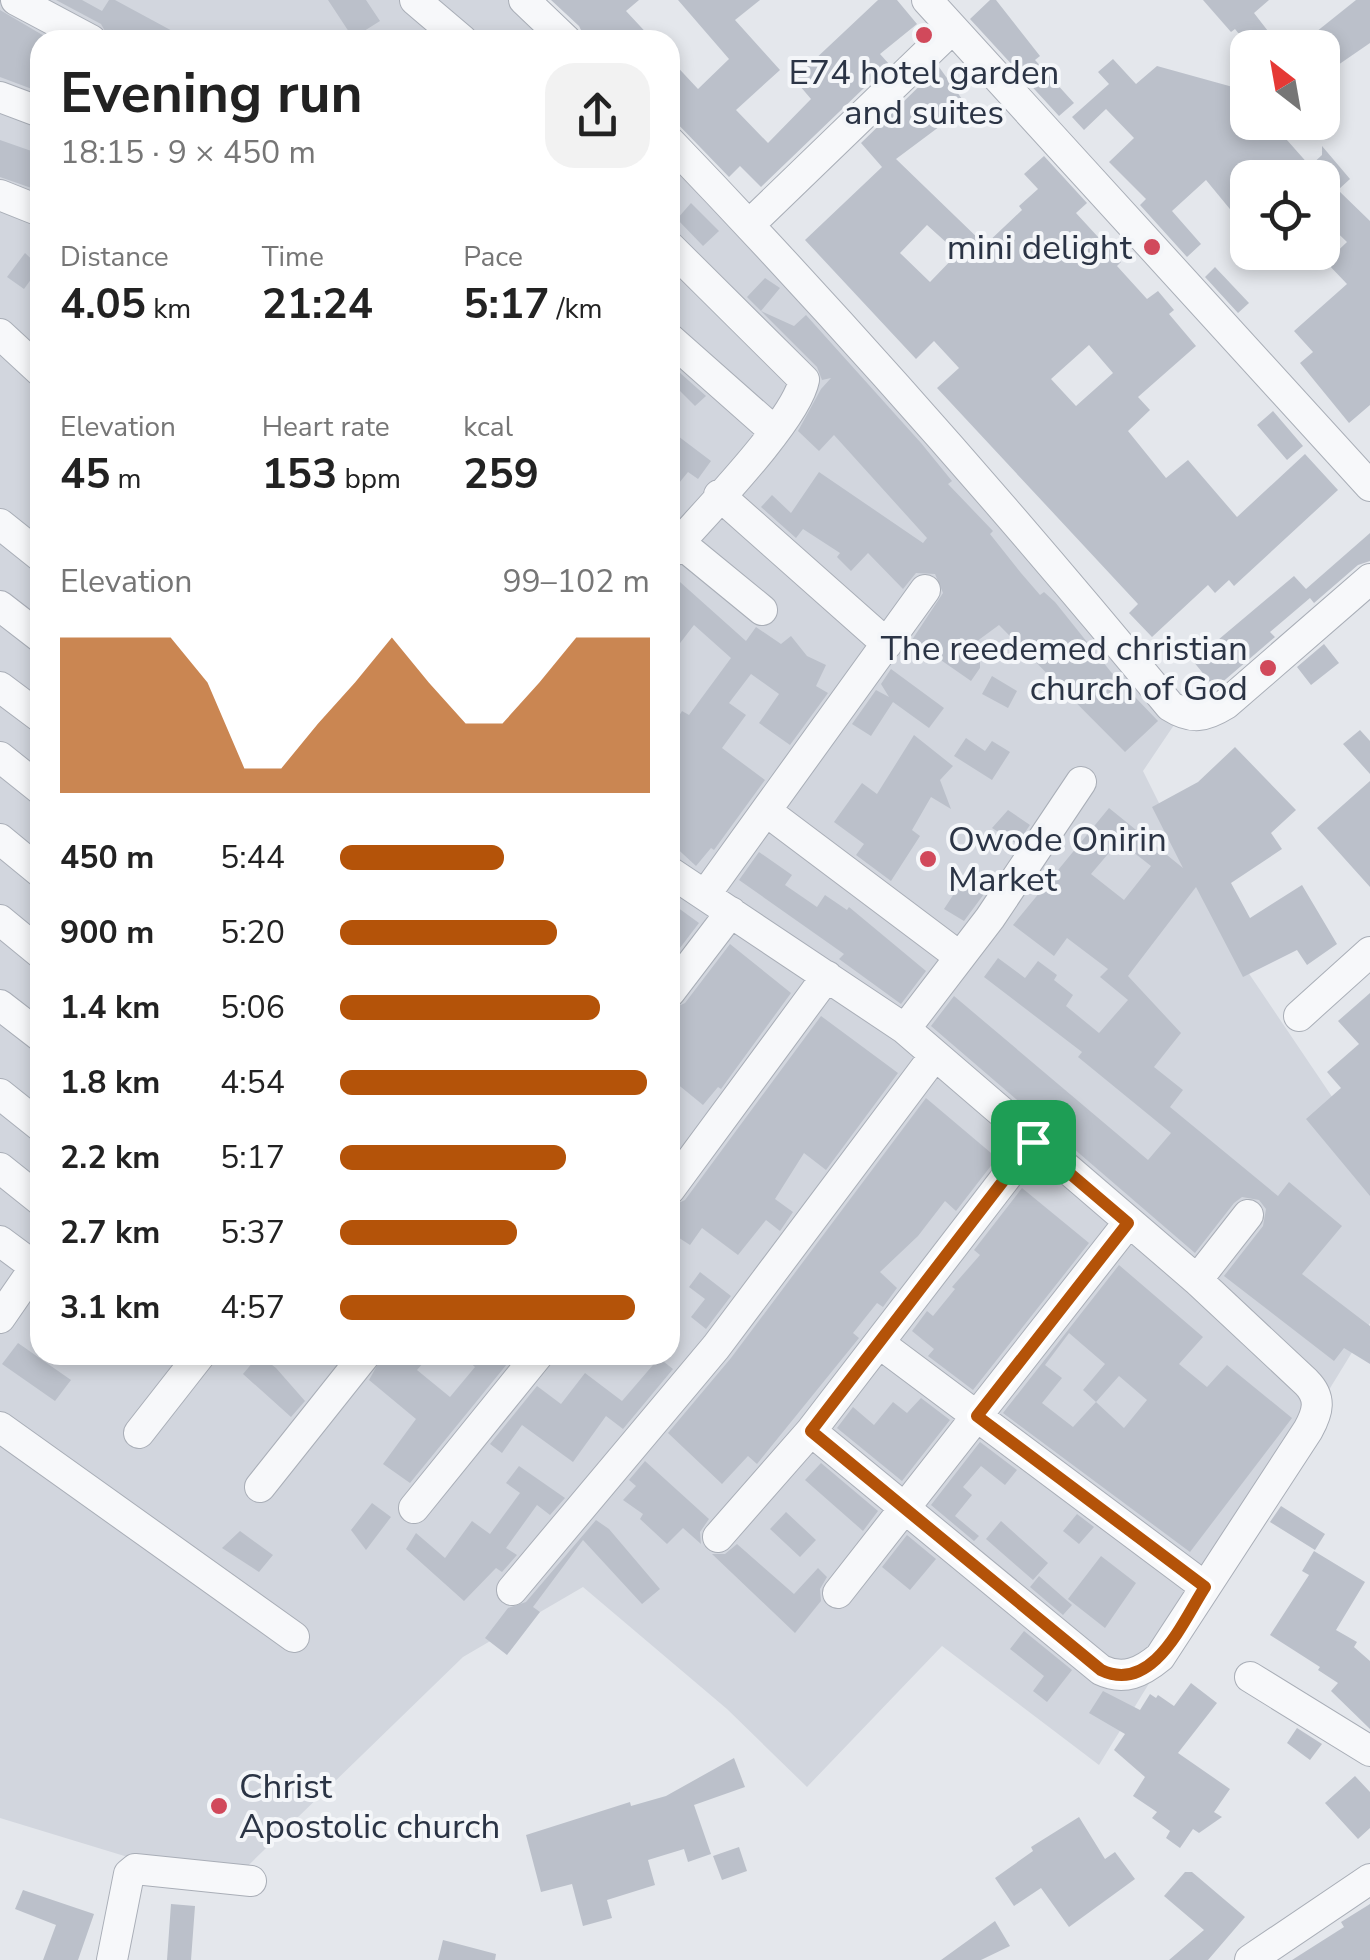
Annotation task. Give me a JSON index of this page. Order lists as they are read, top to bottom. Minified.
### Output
{"places":["E74 hotel garden and suites","mini delight","The reedemed christian church of God","Owode Onirin Market","Christ Apostolic church"],"north":"top left","page":{"heading":["Evening run","18:15 · 9 × 450 m"],"stats":[["Distance","4.05 km"],["Time","21:24"],["Pace","5:17 /km"],["Elevation","45 m"],["Heart rate","153 bpm"],["kcal","259"]],"chart":["Elevation","99–102 m"],"list":[{"name":"450 m","note":"5:44"},{"name":"900 m","note":"5:20"},{"name":"1.4 km","note":"5:06"},{"name":"1.8 km","note":"4:54"},{"name":"2.2 km","note":"5:17"},{"name":"2.7 km","note":"5:37"},{"name":"3.1 km","note":"4:57"}]}}
